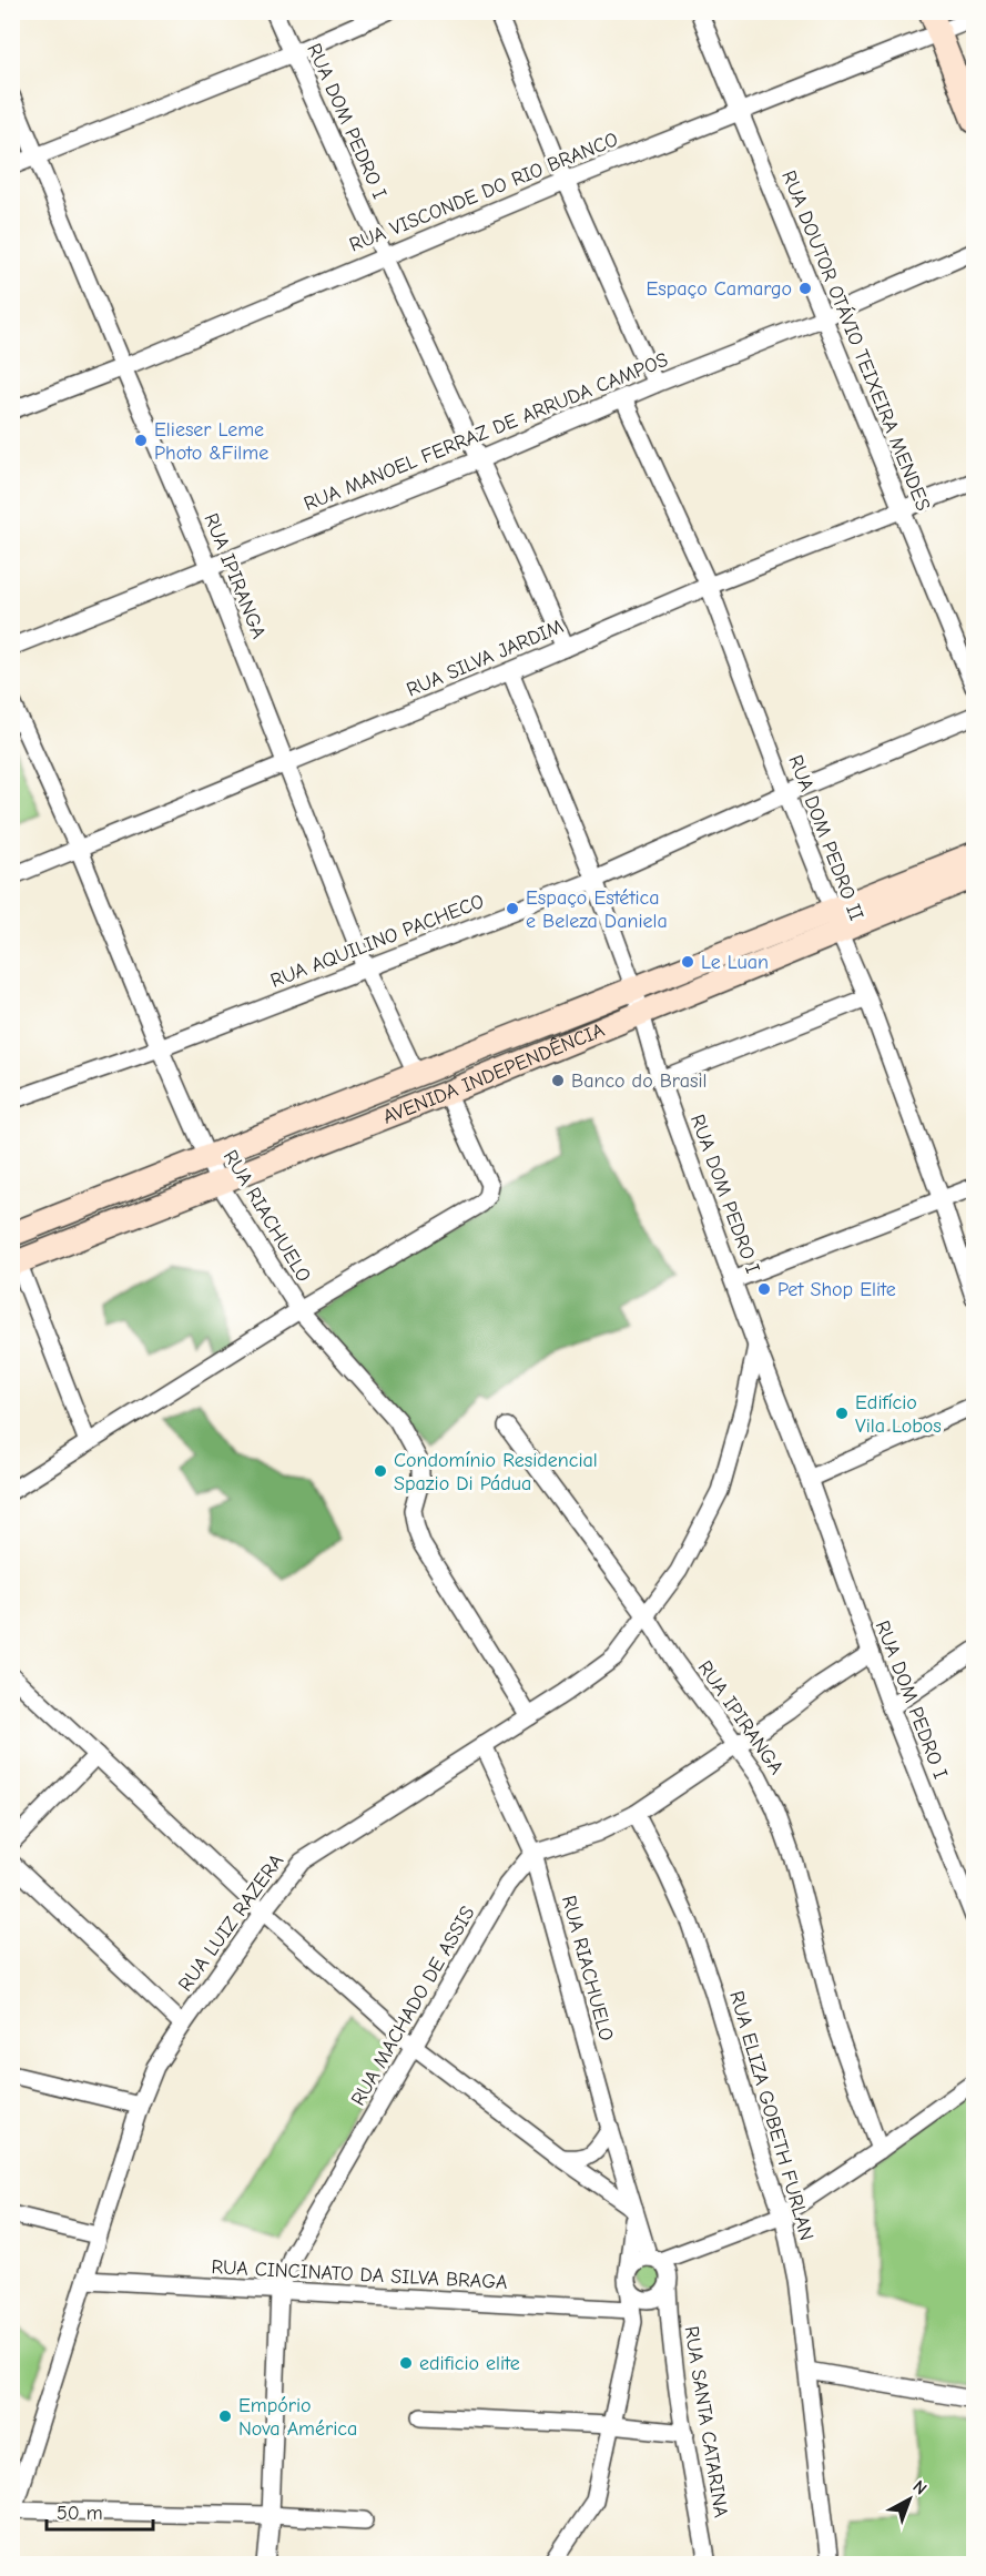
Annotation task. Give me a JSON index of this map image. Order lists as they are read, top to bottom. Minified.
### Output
{"streets":{"main road":["AVENIDA INDEPENDÊNCIA"],"street":["RUA DOM PEDRO I","RUA VISCONDE DO RIO BRANCO","RUA DOUTOR OTÁVIO TEIXEIRA MENDES","RUA MANOEL FERRAZ DE ARRUDA CAMPOS","RUA IPIRANGA","RUA SILVA JARDIM","RUA DOM PEDRO II","RUA AQUILINO PACHECO","RUA RIACHUELO","RUA LUIZ RAZERA","RUA MACHADO DE ASSIS","RUA ELIZA GOBETH FURLAN","RUA CINCINATO DA SILVA BRAGA","RUA SANTA CATARINA"]},"crossings":[["RUA DOM PEDRO I","RUA VISCONDE DO RIO BRANCO"],["RUA DOM PEDRO I","RUA MANOEL FERRAZ DE ARRUDA CAMPOS"],["RUA DOM PEDRO I","RUA SILVA JARDIM"],["RUA DOM PEDRO I","RUA AQUILINO PACHECO"],["RUA DOM PEDRO I","AVENIDA INDEPENDÊNCIA"],["RUA DOM PEDRO I","RUA LUIZ RAZERA"],["RUA VISCONDE DO RIO BRANCO","RUA DOUTOR OTÁVIO TEIXEIRA MENDES"],["RUA VISCONDE DO RIO BRANCO","RUA IPIRANGA"],["RUA DOUTOR OTÁVIO TEIXEIRA MENDES","RUA MANOEL FERRAZ DE ARRUDA CAMPOS"],["RUA DOUTOR OTÁVIO TEIXEIRA MENDES","RUA SILVA JARDIM"],["RUA MANOEL FERRAZ DE ARRUDA CAMPOS","RUA IPIRANGA"],["RUA MANOEL FERRAZ DE ARRUDA CAMPOS","RUA DOM PEDRO II"],["RUA IPIRANGA","RUA SILVA JARDIM"],["RUA IPIRANGA","RUA AQUILINO PACHECO"],["RUA IPIRANGA","AVENIDA INDEPENDÊNCIA"],["RUA IPIRANGA","RUA LUIZ RAZERA"],["RUA SILVA JARDIM","RUA DOM PEDRO II"],["RUA SILVA JARDIM","RUA RIACHUELO"],["RUA DOM PEDRO II","RUA AQUILINO PACHECO"],["RUA DOM PEDRO II","AVENIDA INDEPENDÊNCIA"],["RUA AQUILINO PACHECO","RUA RIACHUELO"],["AVENIDA INDEPENDÊNCIA","RUA RIACHUELO"],["RUA RIACHUELO","RUA LUIZ RAZERA"],["RUA RIACHUELO","RUA MACHADO DE ASSIS"],["RUA RIACHUELO","RUA SANTA CATARINA"],["RUA LUIZ RAZERA","RUA CINCINATO DA SILVA BRAGA"],["RUA MACHADO DE ASSIS","RUA CINCINATO DA SILVA BRAGA"]],"places":["Espaço Camargo","Elieser Leme Photo &Filme","Espaço Estética e Beleza Daniela","Le Luan","Banco do Brasil","Pet Shop Elite","Edifício Vila Lobos","Condomínio Residencial Spazio Di Pádua","edificio elite","Empório Nova América"],"scale_bar":"50 m","north":"top right"}
